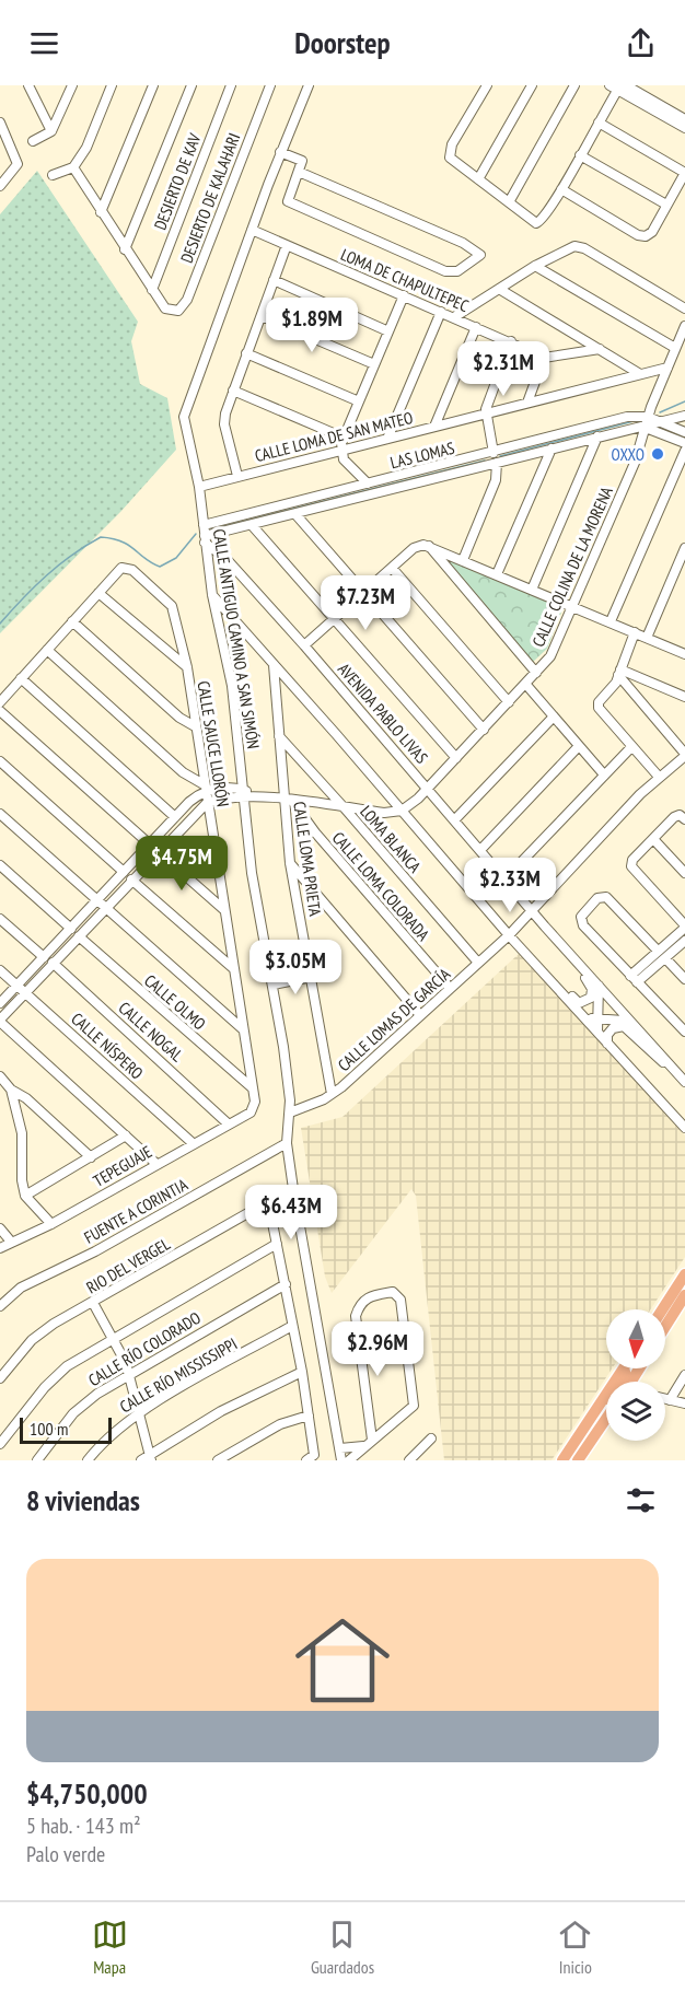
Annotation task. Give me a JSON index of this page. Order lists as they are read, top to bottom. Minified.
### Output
{"streets":{"street":["DESIERTO DE KAV","DESIERTO DE KALAHARI","LOMA DE CHAPULTEPEC","CALLE LOMA DE SAN MATEO","LAS LOMAS","CALLE COLINA DE LA MORENA","CALLE ANTIGUO CAMINO A SAN SIMÓN","AVENIDA PABLO LIVAS","CALLE SAUCE LLORÓN","LOMA BLANCA","CALLE LOMA PRIETA","CALLE LOMA COLORADA","CALLE OLMO","CALLE LOMAS DE GARCÍA","CALLE NOGAL","CALLE NÍSPERO","TEPEGUAJE","FUENTE A CORINTIA","RIO DEL VERGEL","CALLE RÍO COLORADO","CALLE RÍO MISSISSIPPI"]},"crossings":[["DESIERTO DE KAV","DESIERTO DE KALAHARI"],["LOMA DE CHAPULTEPEC","CALLE ANTIGUO CAMINO A SAN SIMÓN"],["CALLE LOMA DE SAN MATEO","CALLE COLINA DE LA MORENA"],["CALLE LOMA DE SAN MATEO","CALLE ANTIGUO CAMINO A SAN SIMÓN"],["LAS LOMAS","CALLE COLINA DE LA MORENA"],["LAS LOMAS","CALLE ANTIGUO CAMINO A SAN SIMÓN"],["LAS LOMAS","AVENIDA PABLO LIVAS"],["CALLE COLINA DE LA MORENA","AVENIDA PABLO LIVAS"],["CALLE ANTIGUO CAMINO A SAN SIMÓN","AVENIDA PABLO LIVAS"],["CALLE ANTIGUO CAMINO A SAN SIMÓN","CALLE LOMAS DE GARCÍA"],["CALLE ANTIGUO CAMINO A SAN SIMÓN","FUENTE A CORINTIA"],["AVENIDA PABLO LIVAS","CALLE LOMAS DE GARCÍA"],["CALLE SAUCE LLORÓN","CALLE OLMO"],["CALLE SAUCE LLORÓN","TEPEGUAJE"],["LOMA BLANCA","CALLE LOMA PRIETA"],["LOMA BLANCA","CALLE LOMAS DE GARCÍA"],["CALLE LOMA PRIETA","CALLE LOMA COLORADA"],["CALLE LOMA PRIETA","CALLE LOMAS DE GARCÍA"],["CALLE LOMA COLORADA","CALLE LOMAS DE GARCÍA"],["CALLE NOGAL","TEPEGUAJE"],["CALLE NÍSPERO","TEPEGUAJE"]],"places":["OXXO"],"scale_bar":"100 m","north":"bottom","page":{"header":"Doorstep","price":["$1.89M","$2.31M","$7.23M","$4.75M","$2.33M","$3.05M","$6.43M","$2.96M"],"scale":"100 m","heading":"8 viviendas","list":[{"name":"$4,750,000","note":"5 hab. · 143 m² · Palo verde"}],"tabs":["Mapa","Guardados","Inicio"]}}
